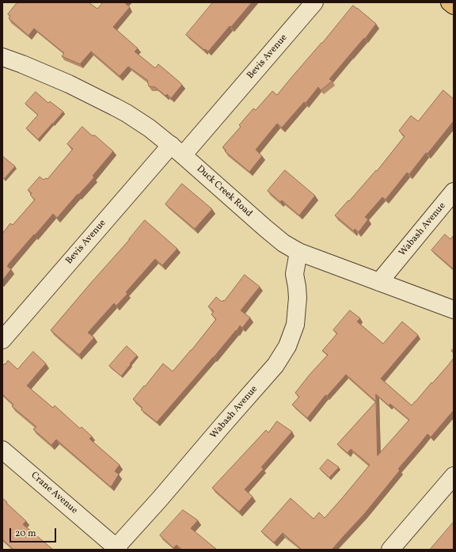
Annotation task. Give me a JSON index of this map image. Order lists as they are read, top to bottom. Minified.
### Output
{"streets":{"street":["Bevis Avenue","Duck Creek Road","Wabash Avenue","Crane Avenue"]},"crossings":[["Bevis Avenue","Duck Creek Road"],["Duck Creek Road","Wabash Avenue"],["Wabash Avenue","Crane Avenue"]],"scale_bar":"20 m"}
